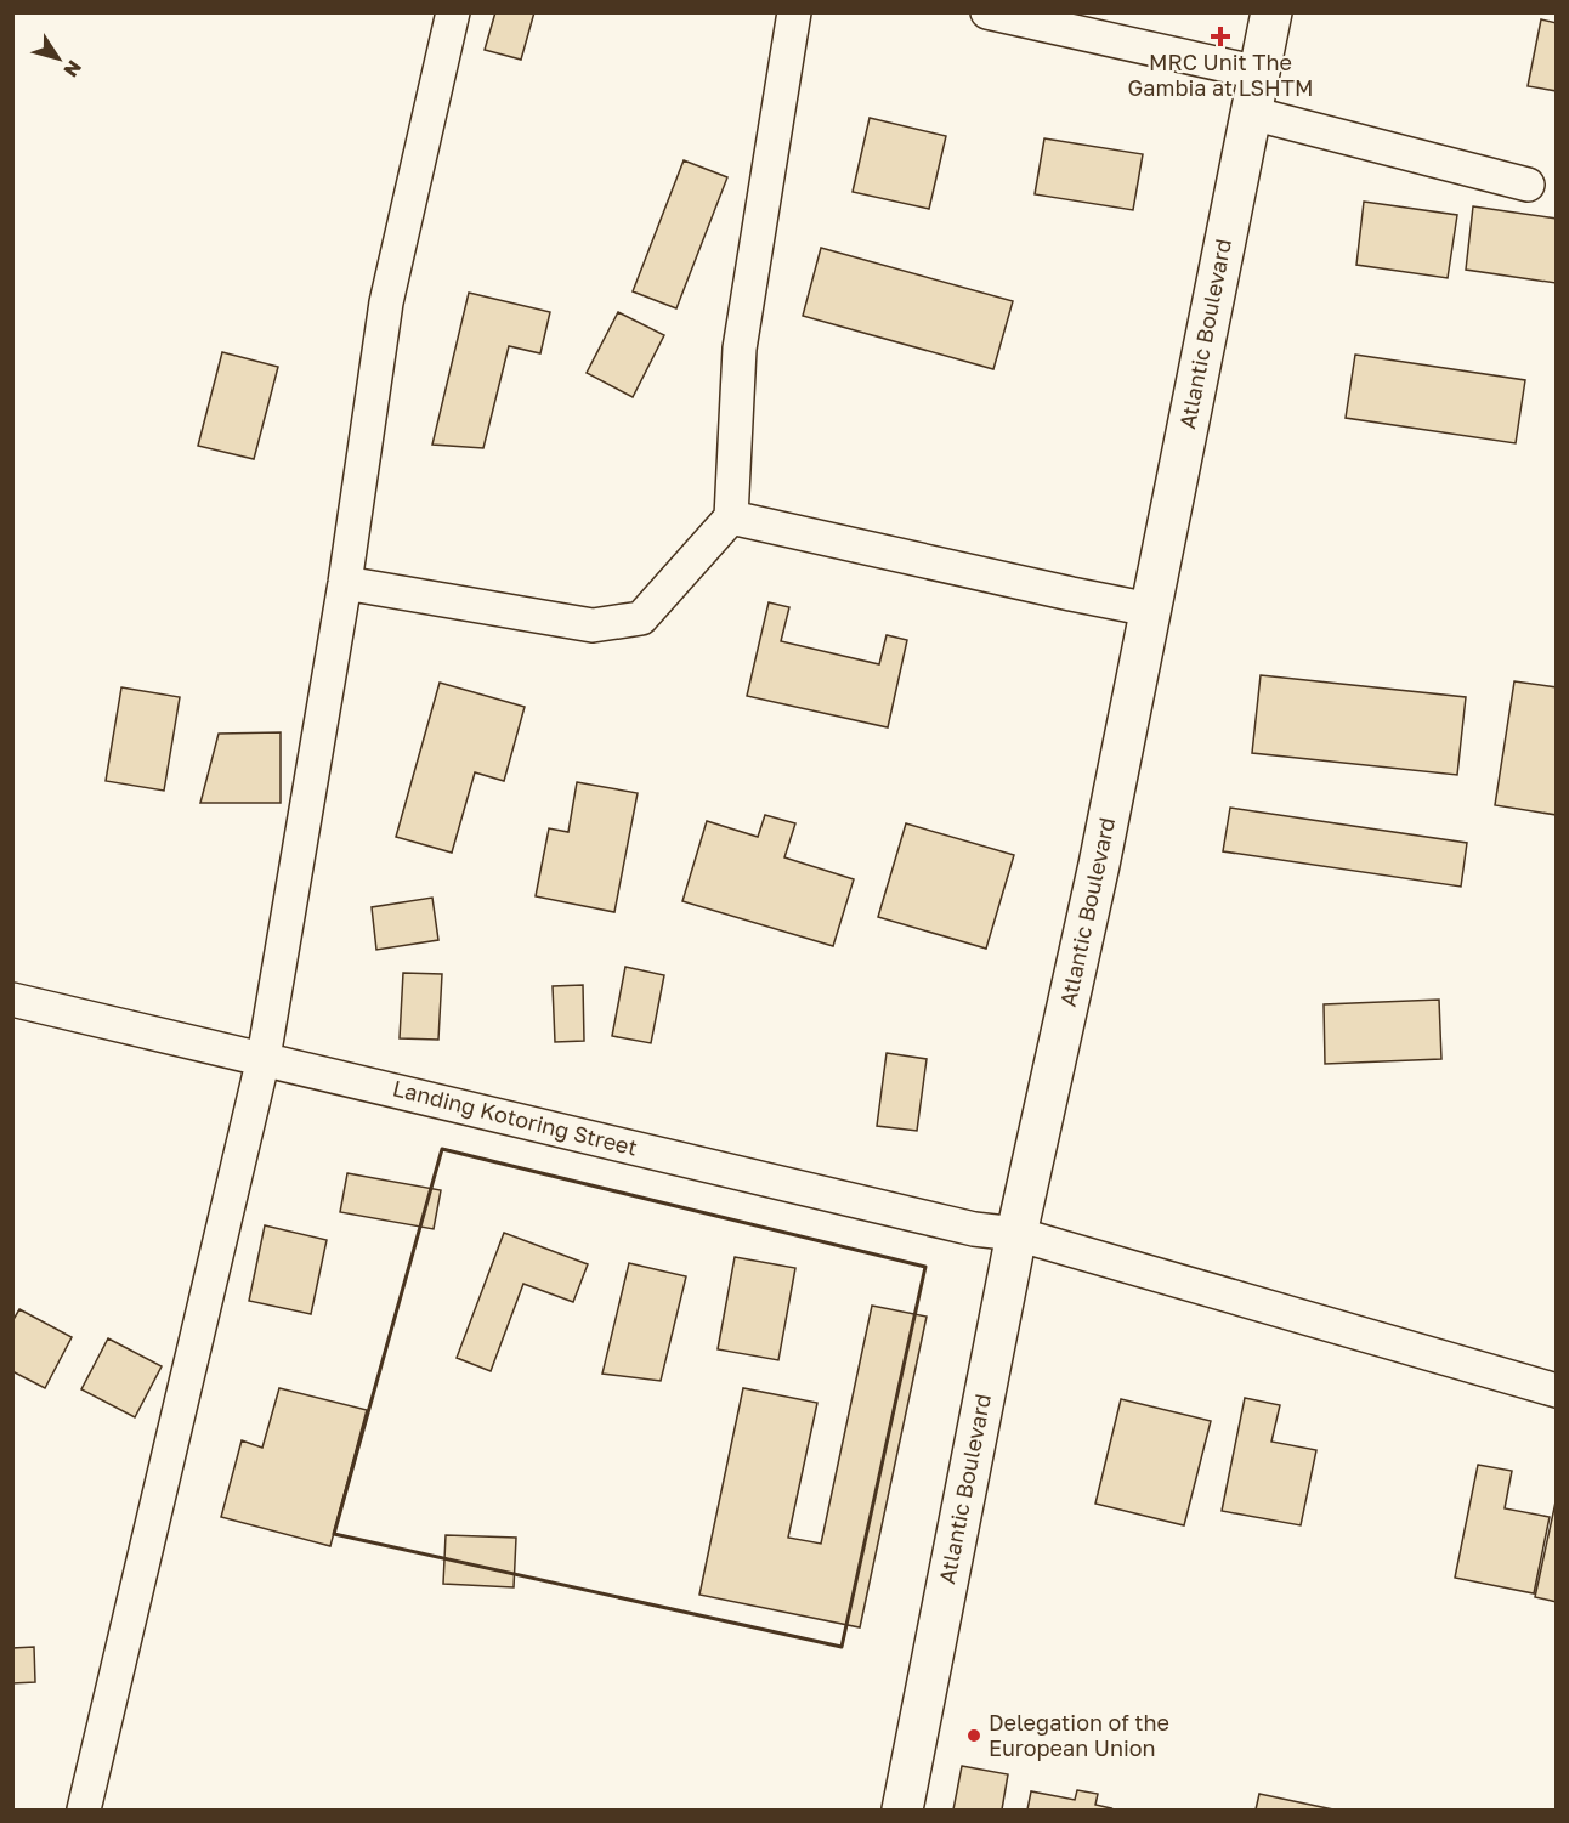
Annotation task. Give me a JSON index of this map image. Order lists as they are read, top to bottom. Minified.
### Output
{"streets":{"street":["Atlantic Boulevard","Landing Kotoring Street"]},"crossings":[["Atlantic Boulevard","Landing Kotoring Street"]],"places":{"health":["MRC Unit The Gambia at LSHTM"],"other":["Delegation of the European Union"]},"north":"bottom right"}
